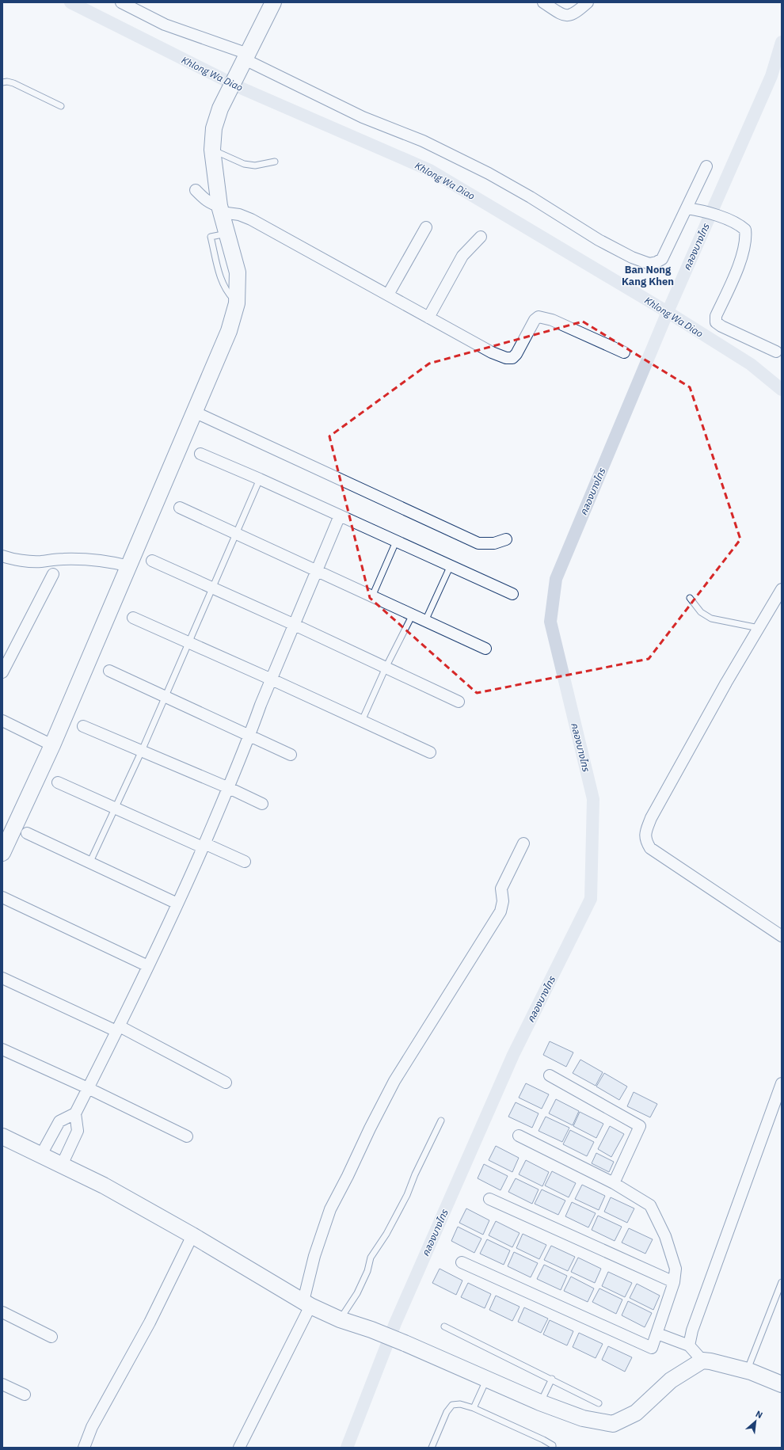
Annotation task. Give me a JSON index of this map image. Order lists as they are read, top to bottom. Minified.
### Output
{"districts":["Ban Nong Kang Khen"],"water":["Khlong Wa Diao","คลองบางไทร"],"north":"top right"}
